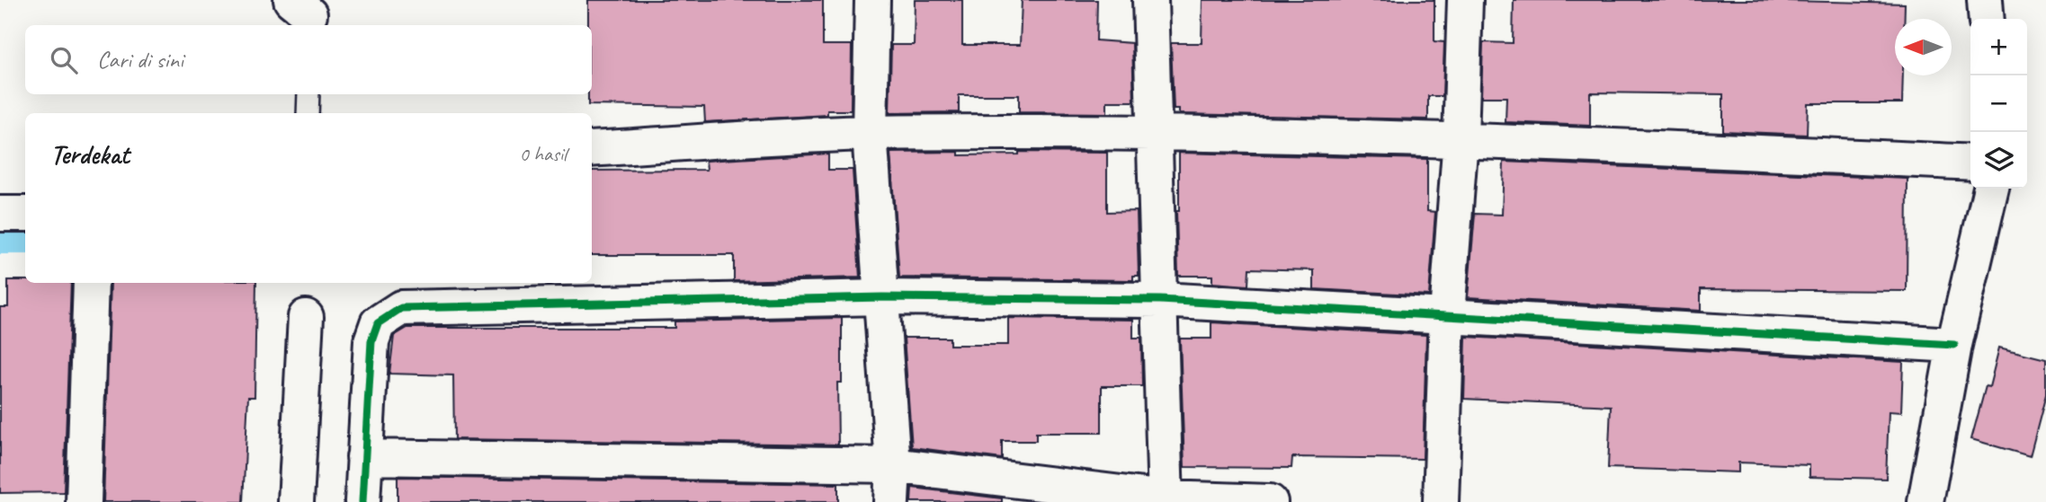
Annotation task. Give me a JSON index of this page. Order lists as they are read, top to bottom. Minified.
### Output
{"north":"left","page":{"map_buttons":["+","−"],"search":"Cari di sini","heading":["Terdekat","0 hasil"]}}
